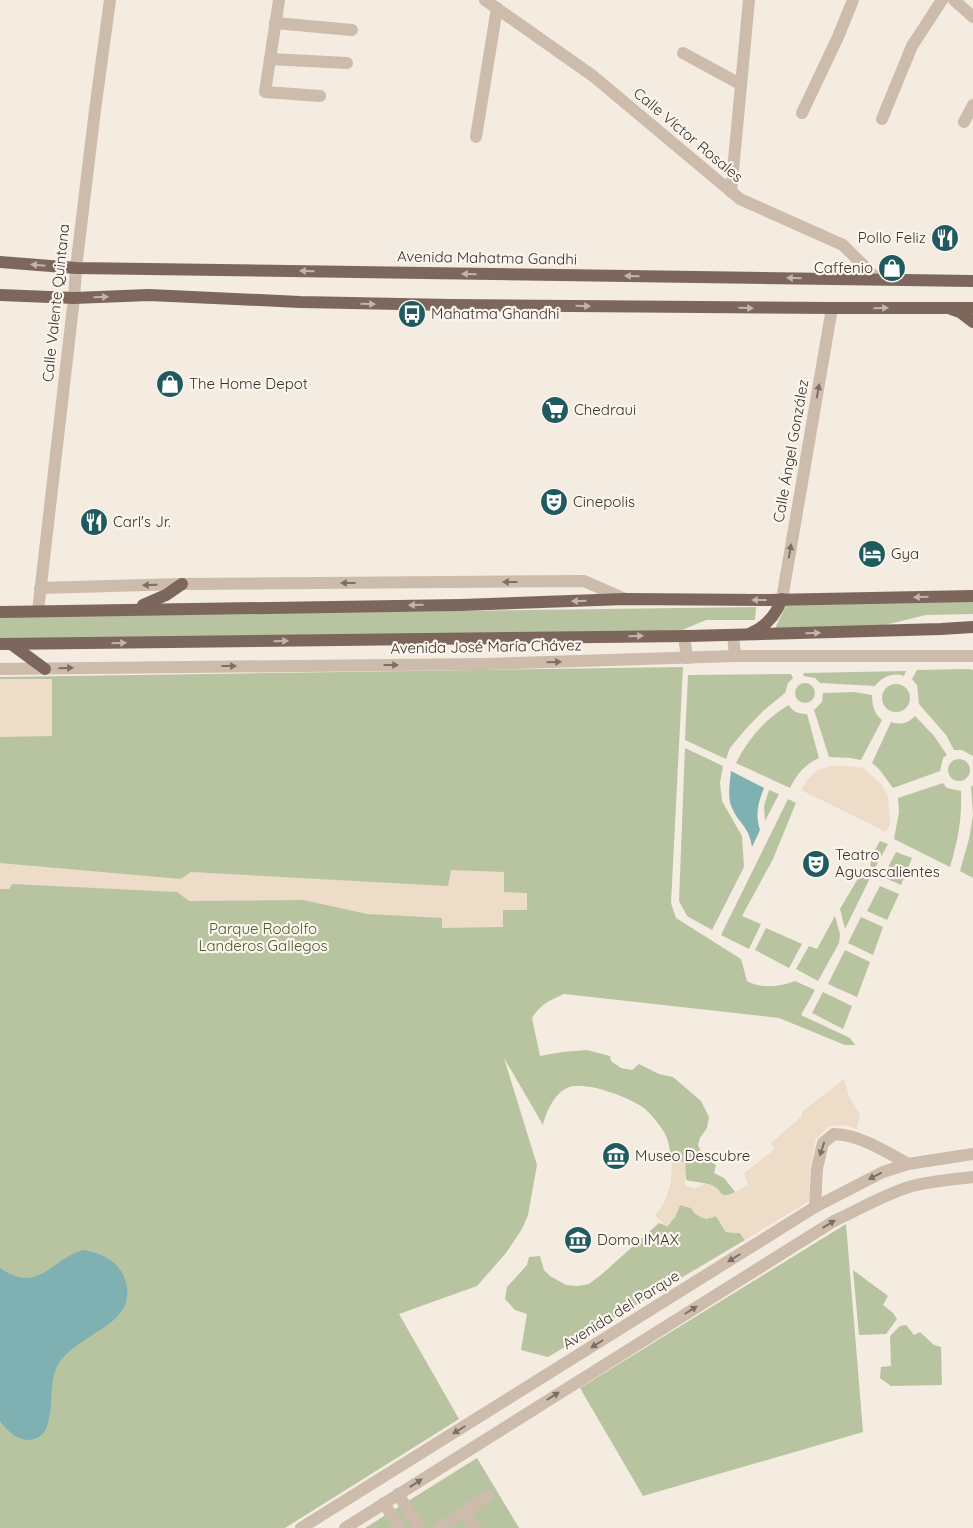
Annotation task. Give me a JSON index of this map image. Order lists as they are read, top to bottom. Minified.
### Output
{"streets":{"main road":["Avenida Mahatma Gandhi","Avenida José María Chávez"],"street":["Calle Víctor Rosales","Calle Valente Quintana","Calle Ángel González","Avenida del Parque"]},"crossings":[["Calle Víctor Rosales","Avenida Mahatma Gandhi"],["Avenida Mahatma Gandhi","Calle Valente Quintana"]],"one_way":["Calle Ángel González"],"parks":["Parque Rodolfo Landeros Gallegos"],"places":{"restaurant":["Pollo Feliz","Carl's Jr."],"shop":["Caffenio","The Home Depot"],"bus stop":["Mahatma Ghandhi"],"supermarket":["Chedraui"],"theatre":["Cinepolis","Teatro Aguascalientes"],"hotel":["Gya"],"museum":["Museo Descubre","Domo IMAX"]}}
